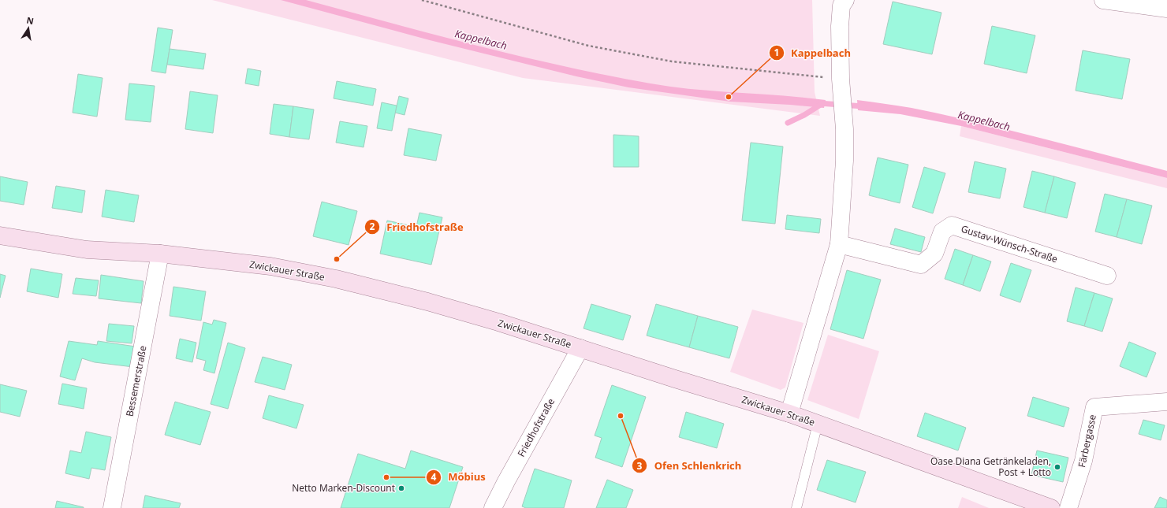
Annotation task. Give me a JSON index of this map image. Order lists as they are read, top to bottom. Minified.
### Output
{"streets":{"main road":["Zwickauer Straße"],"street":["Gustav-Wünsch-Straße","Bessemerstraße","Friedhofstraße","Färbergasse"]},"crossings":[["Zwickauer Straße","Bessemerstraße"],["Zwickauer Straße","Friedhofstraße"]],"water":["Kappelbach"],"places":["Kappelbach","Friedhofstraße","Ofen Schlenkrich","Oase Diana Getränkeladen, Post + Lotto","Möbius","Netto Marken-Discount"],"north":"top"}
